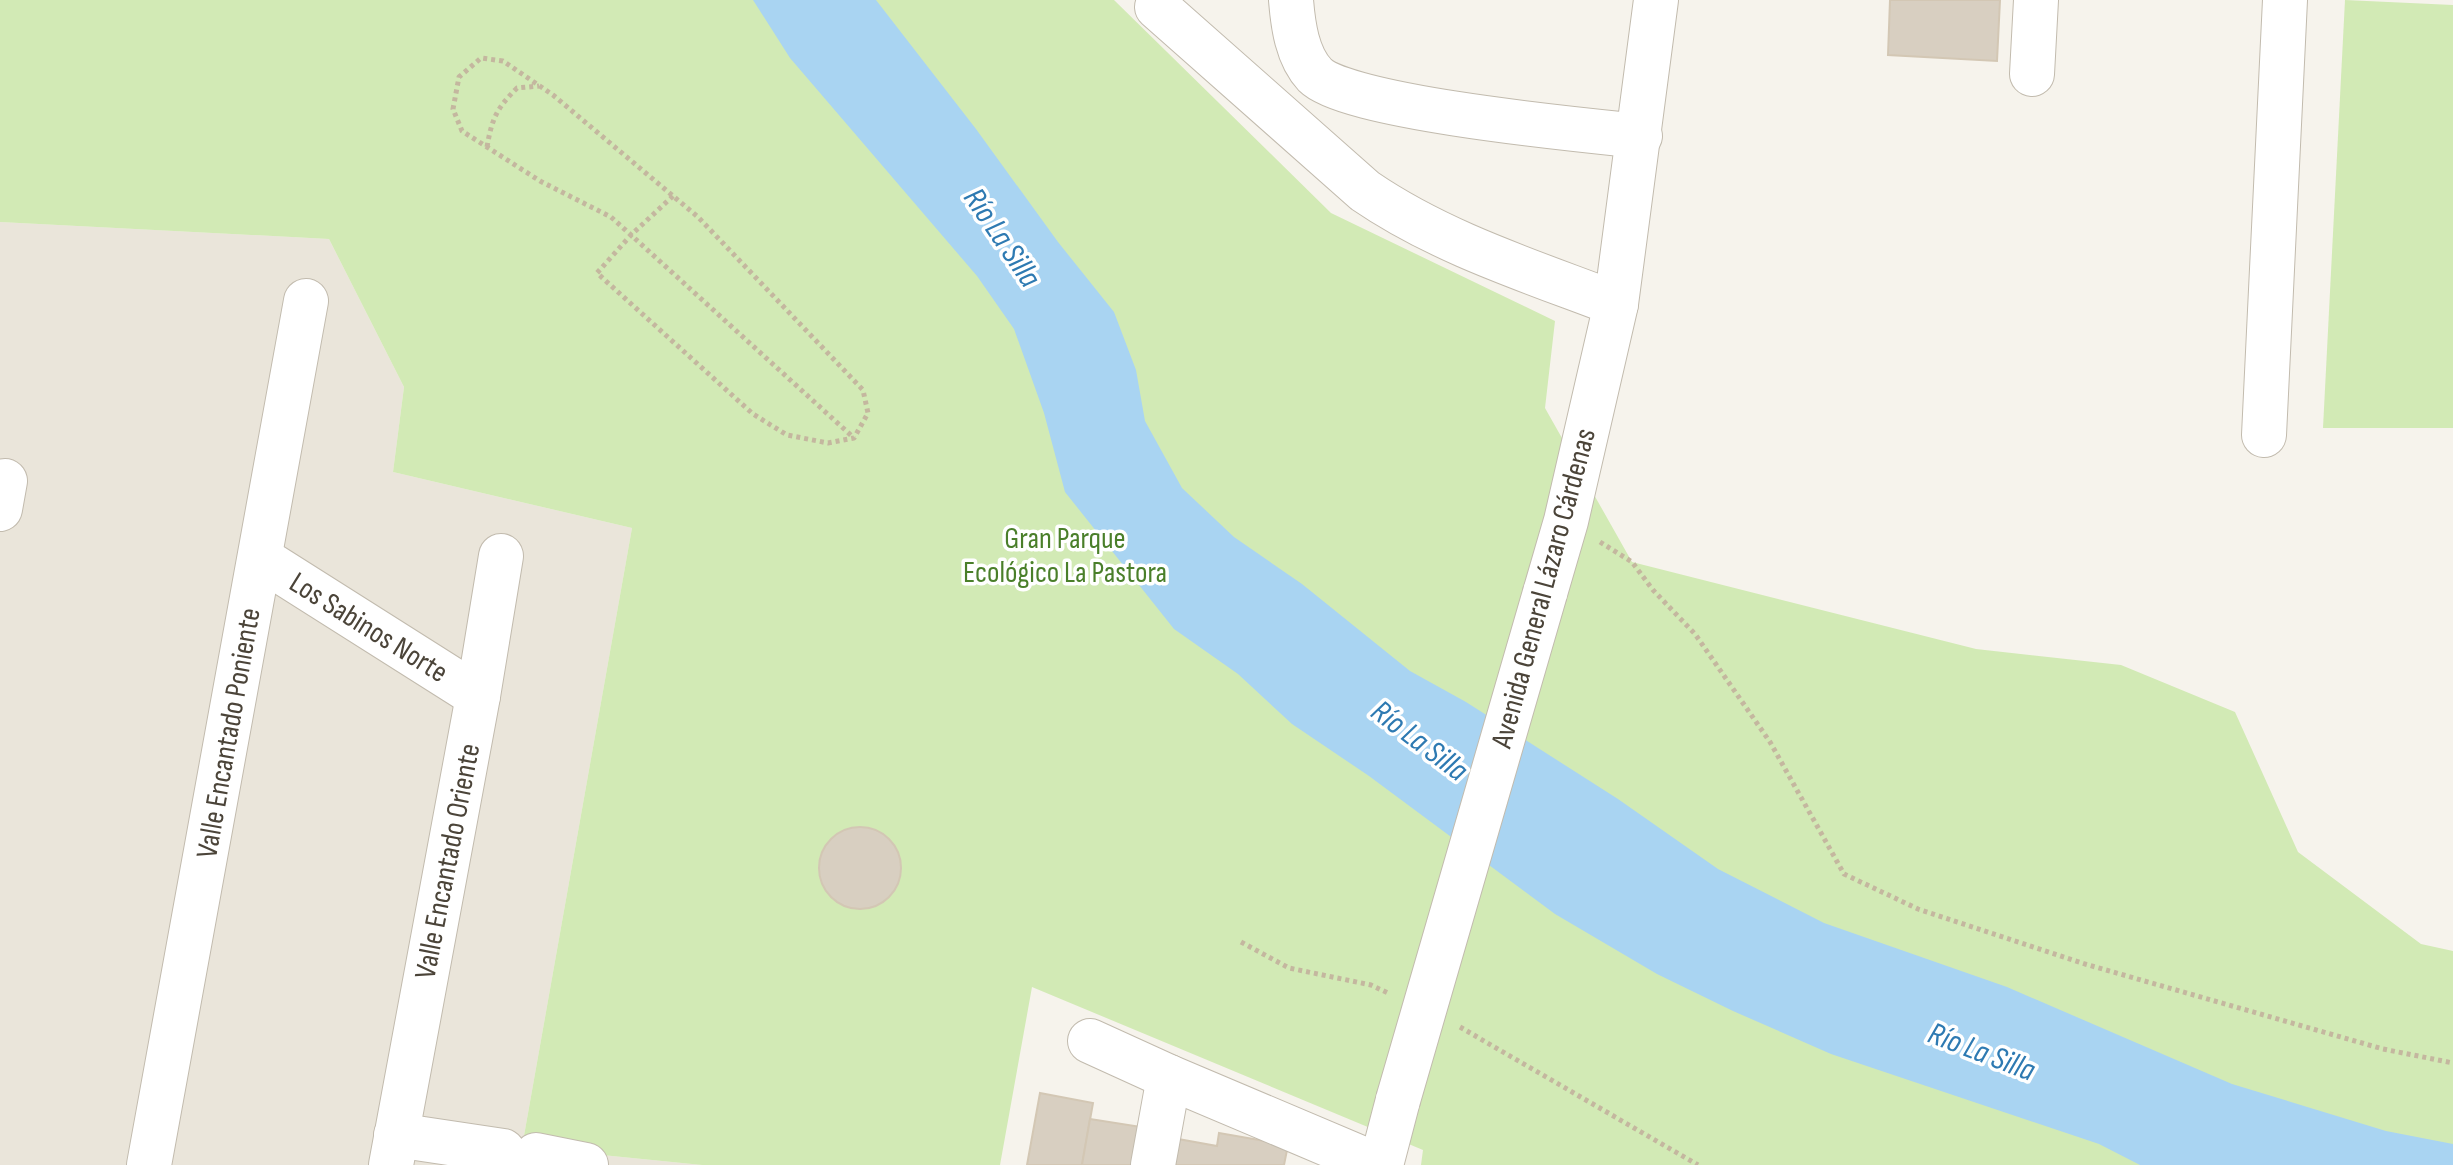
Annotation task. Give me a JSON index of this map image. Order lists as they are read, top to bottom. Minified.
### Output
{"streets":{"street":["Avenida General Lázaro Cárdenas","Los Sabinos Norte","Valle Encantado Poniente","Valle Encantado Oriente"]},"crossings":[["Los Sabinos Norte","Valle Encantado Poniente"],["Los Sabinos Norte","Valle Encantado Oriente"]],"water":["Río La Silla"],"parks":["Gran Parque Ecológico La Pastora"]}
